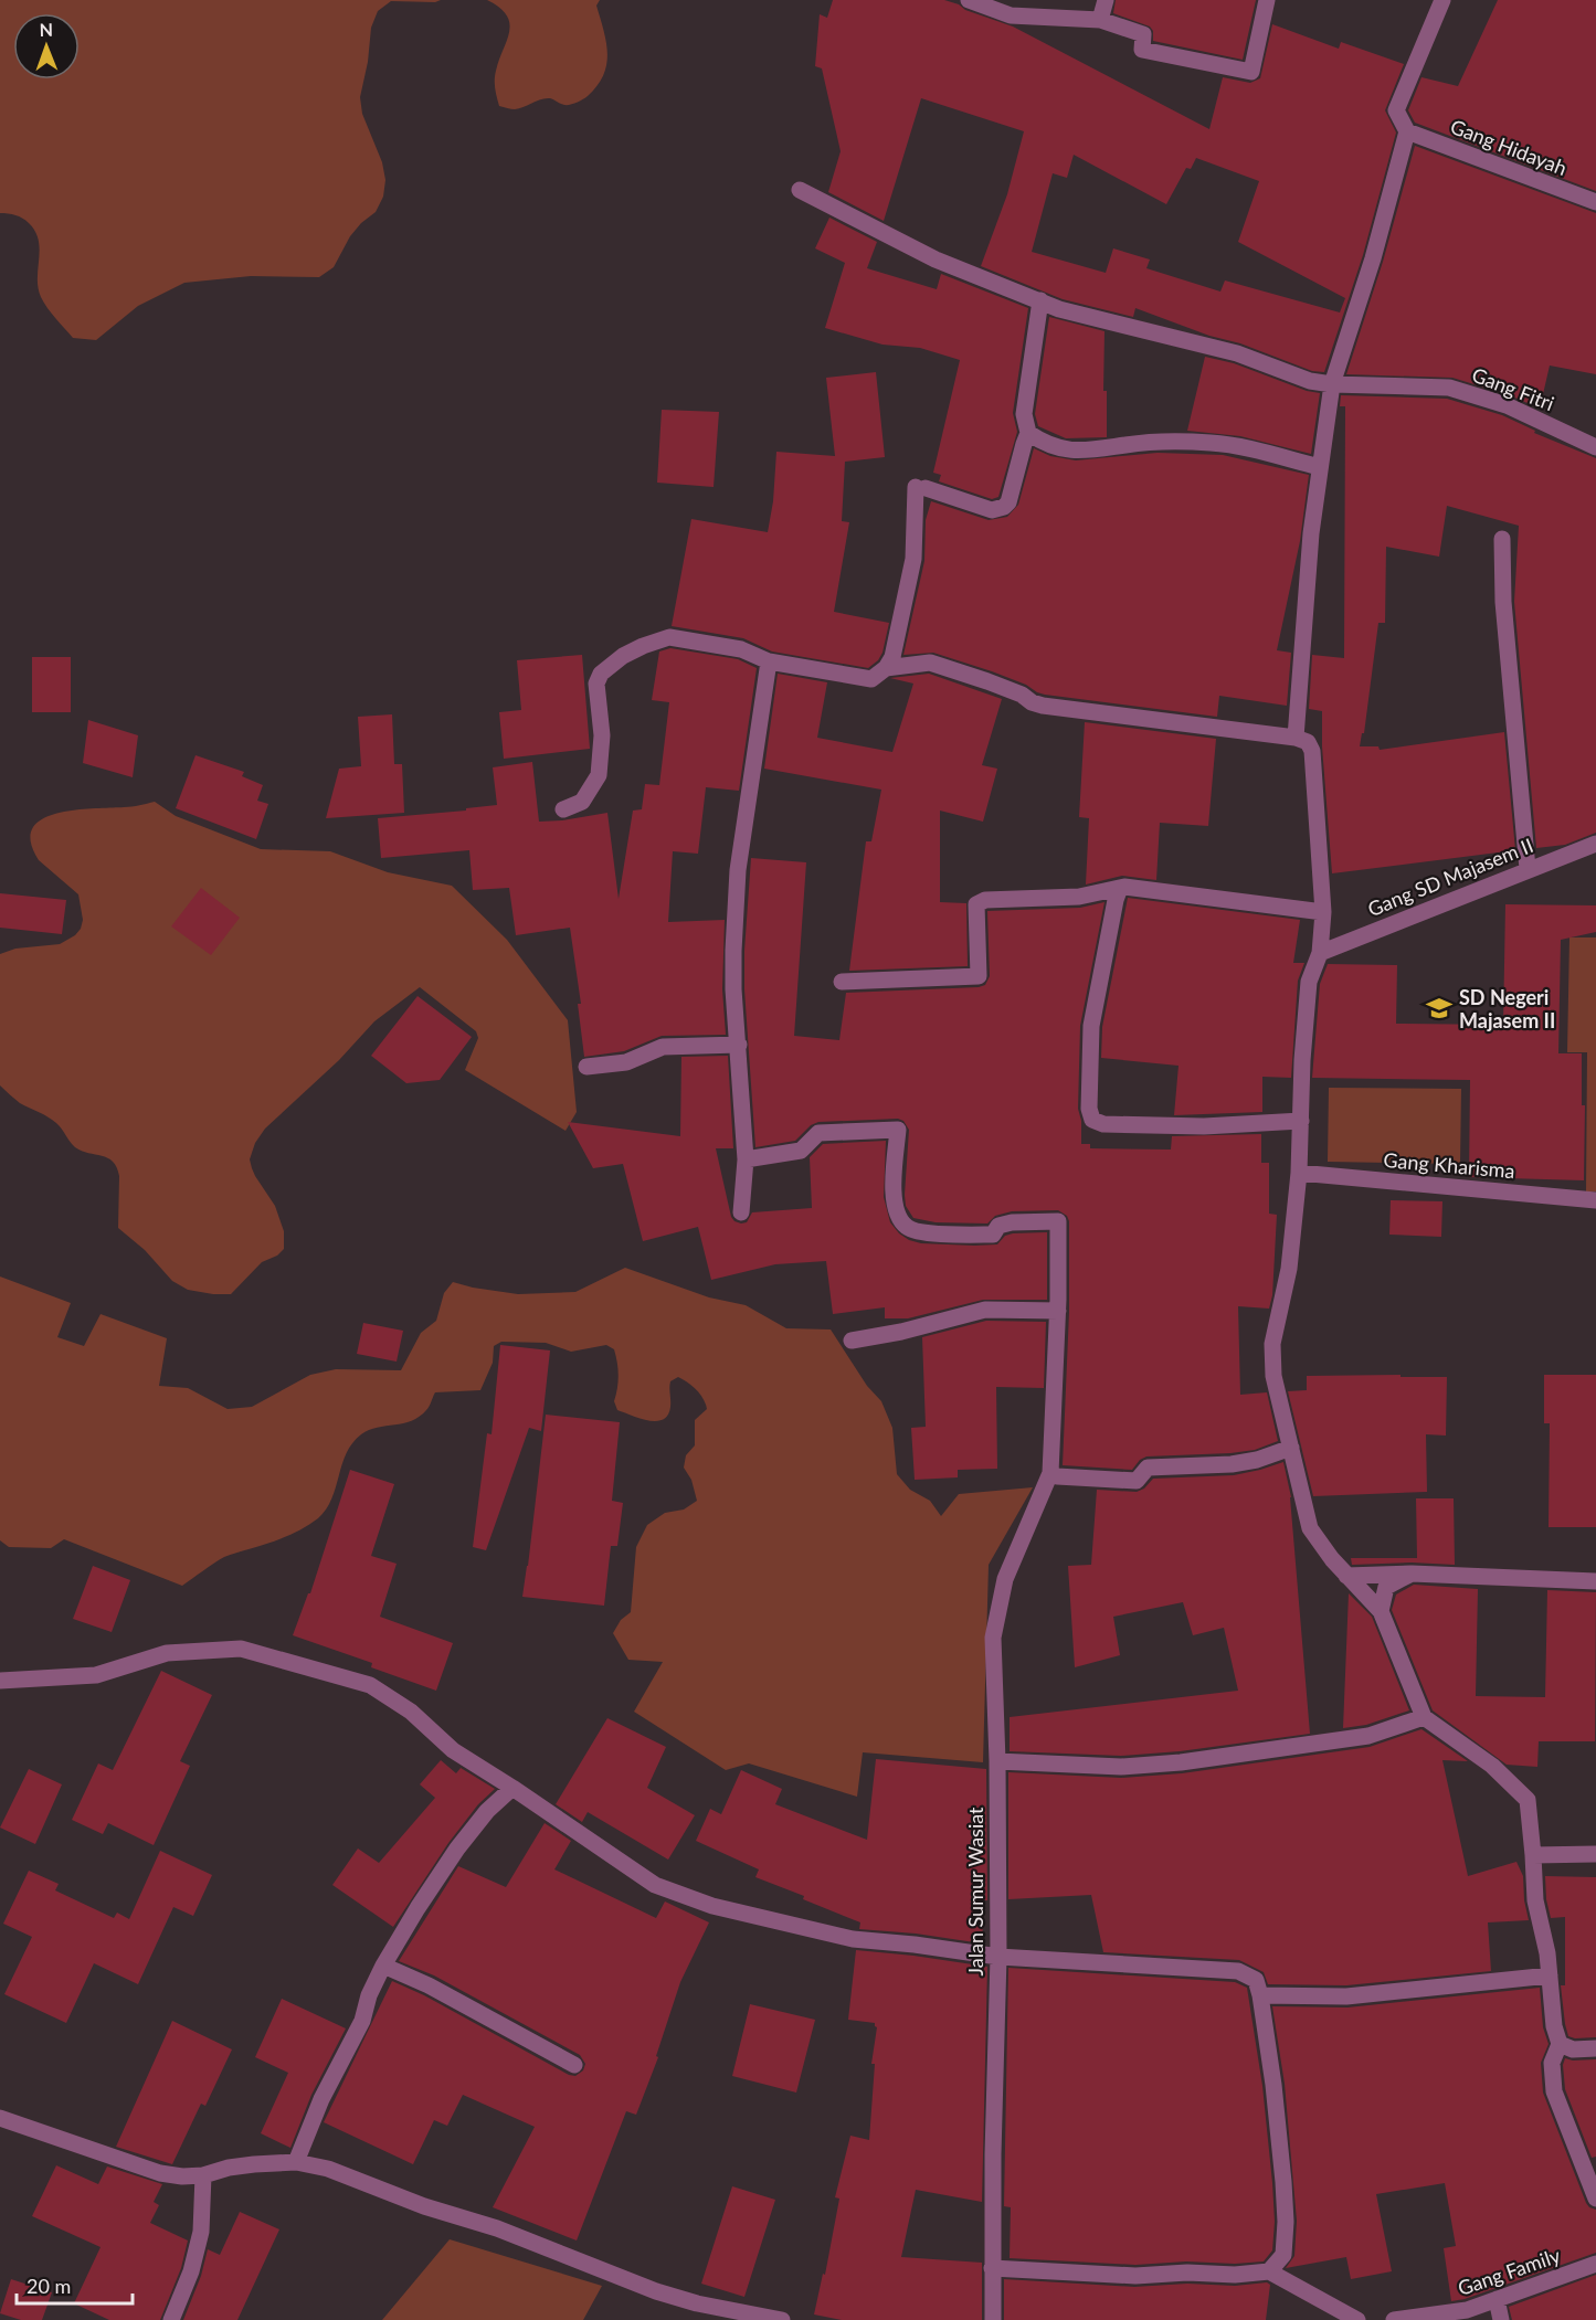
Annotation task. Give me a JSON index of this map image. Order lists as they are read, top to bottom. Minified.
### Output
{"streets":{"street":["Gang Hidayah","Gang Fitri","Gang SD Majasem II","Gang Kharisma","Jalan Sumur Wasiat","Gang Family"]},"places":{"school or university":["SD Negeri Majasem II"]},"scale_bar":"20 m","north":"top"}
